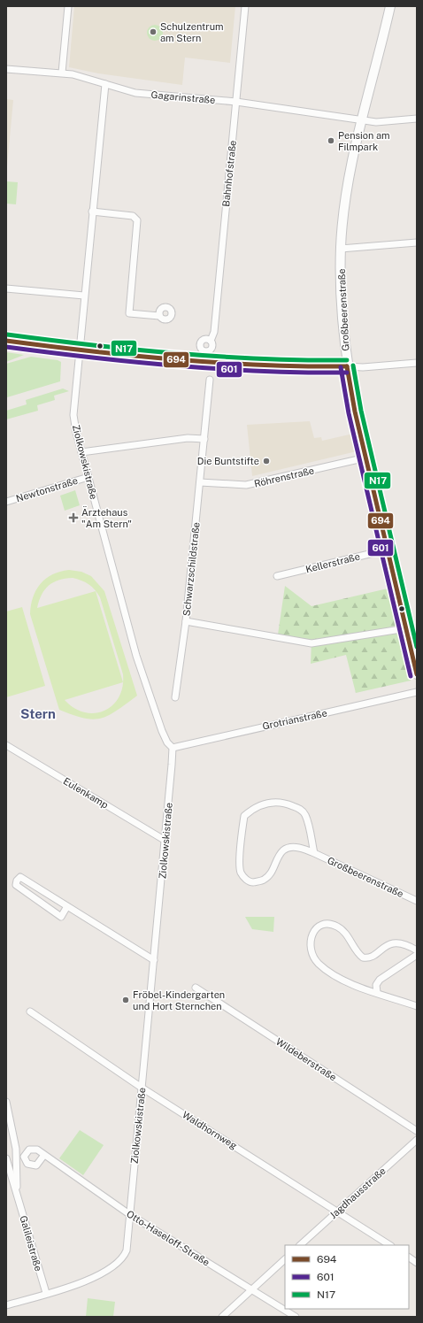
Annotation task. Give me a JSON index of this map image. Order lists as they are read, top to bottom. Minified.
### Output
{"streets":{"street":["Gagarinstraße","Bahnhofstraße","Großbeerenstraße","Ziolkowskistraße","Röhrenstraße","Newtonstraße","Kellerstraße","Schwarzschildstraße","Grotrianstraße","Eulenkamp","Wildeberstraße","Waldhornweg","Jagdhausstraße","Otto-Haseloff-Straße","Galileistraße"]},"crossings":[["Gagarinstraße","Bahnhofstraße"],["Gagarinstraße","Großbeerenstraße"],["Gagarinstraße","Ziolkowskistraße"],["Großbeerenstraße","Röhrenstraße"],["Großbeerenstraße","Kellerstraße"],["Ziolkowskistraße","Newtonstraße"],["Ziolkowskistraße","Grotrianstraße"],["Ziolkowskistraße","Eulenkamp"],["Ziolkowskistraße","Waldhornweg"],["Ziolkowskistraße","Otto-Haseloff-Straße"],["Ziolkowskistraße","Galileistraße"],["Röhrenstraße","Schwarzschildstraße"],["Waldhornweg","Jagdhausstraße"]],"districts":["Stern"],"places":{"other":["Schulzentrum am Stern","Pension am Filmpark","Die Buntstifte","Fröbel-Kindergarten und Hort Sternchen"],"health":["Ärztehaus \"Am Stern\""]},"lines":["transit line N17","transit line 694","transit line 601"],"legend":["694","601","N17"]}
